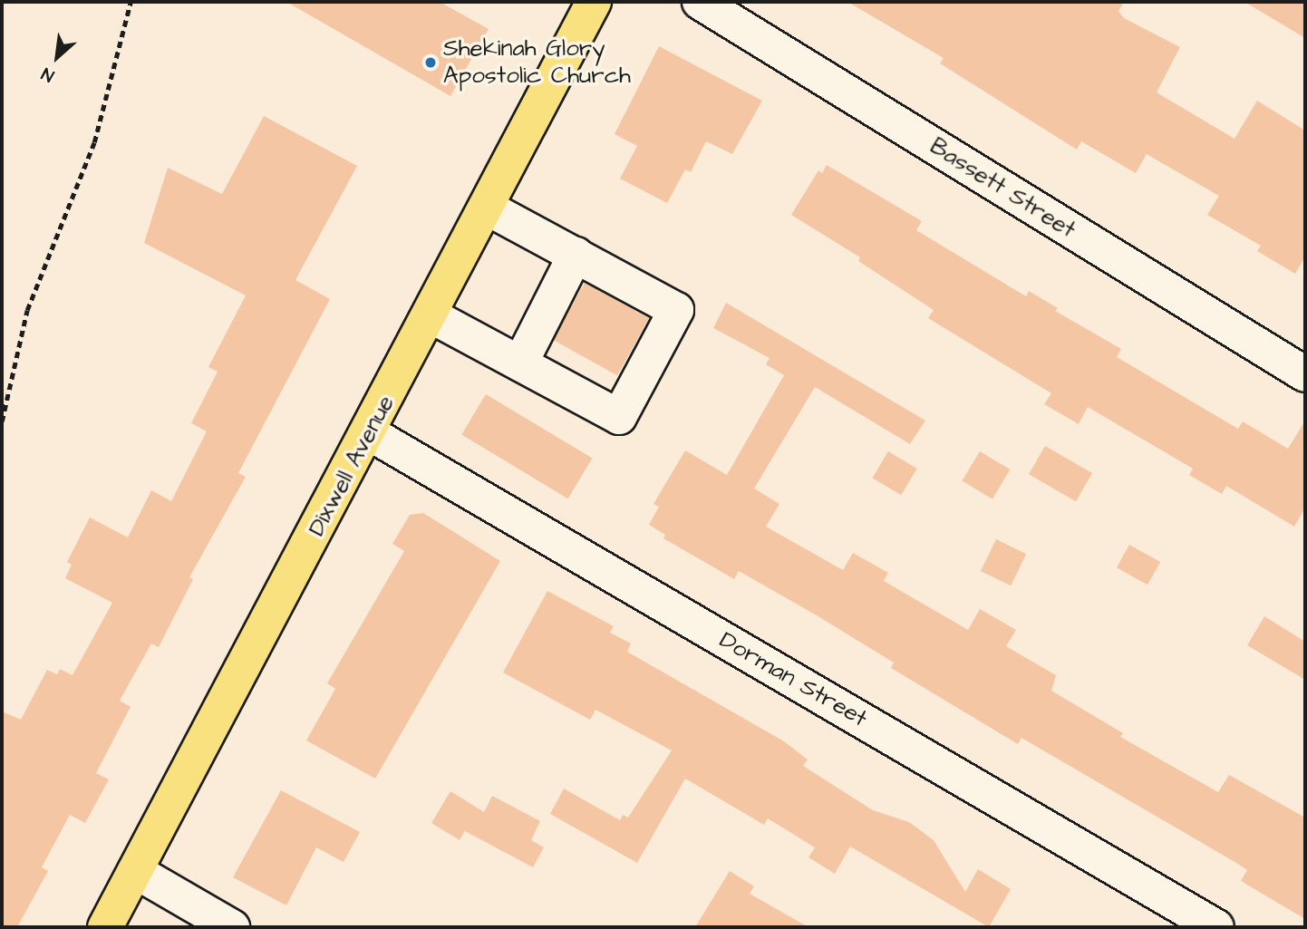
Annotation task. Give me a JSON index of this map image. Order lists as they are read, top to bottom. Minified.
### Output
{"streets":{"main road":["Dixwell Avenue"],"street":["Bassett Street","Dorman Street"]},"crossings":[["Dixwell Avenue","Dorman Street"]],"places":["Shekinah Glory Apostolic Church"],"north":"bottom left"}
